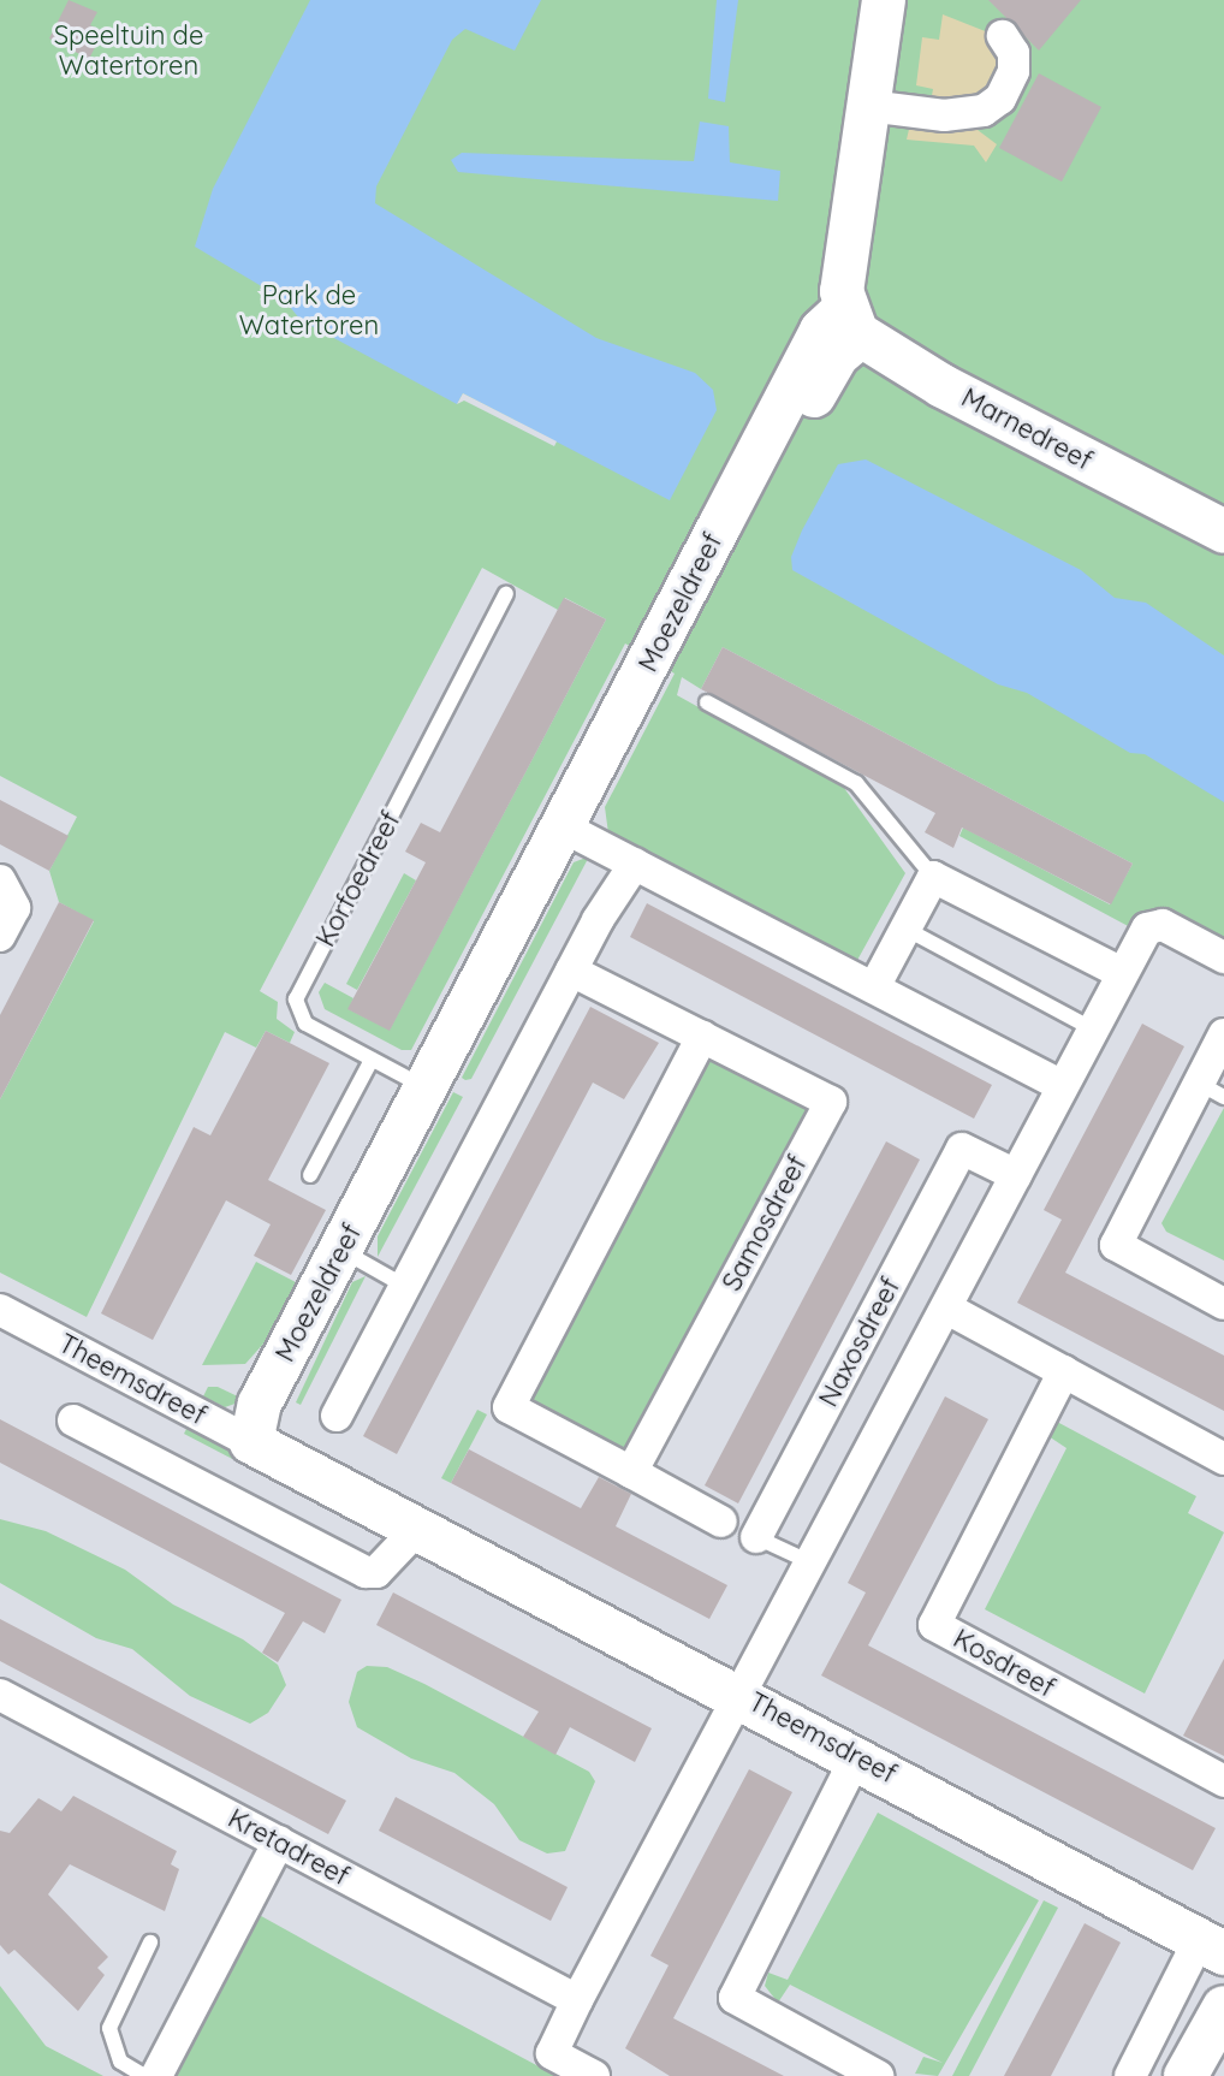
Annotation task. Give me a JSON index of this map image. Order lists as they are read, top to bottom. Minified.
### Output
{"streets":{"street":["Marnedreef","Moezeldreef","Samosdreef","Naxosdreef","Theemsdreef","Kosdreef","Kretadreef"],"lane":["Korfoedreef"]},"crossings":[["Marnedreef","Moezeldreef"],["Moezeldreef","Korfoedreef"],["Moezeldreef","Theemsdreef"]],"parks":["Speeltuin de Watertoren","Park de Watertoren"]}
